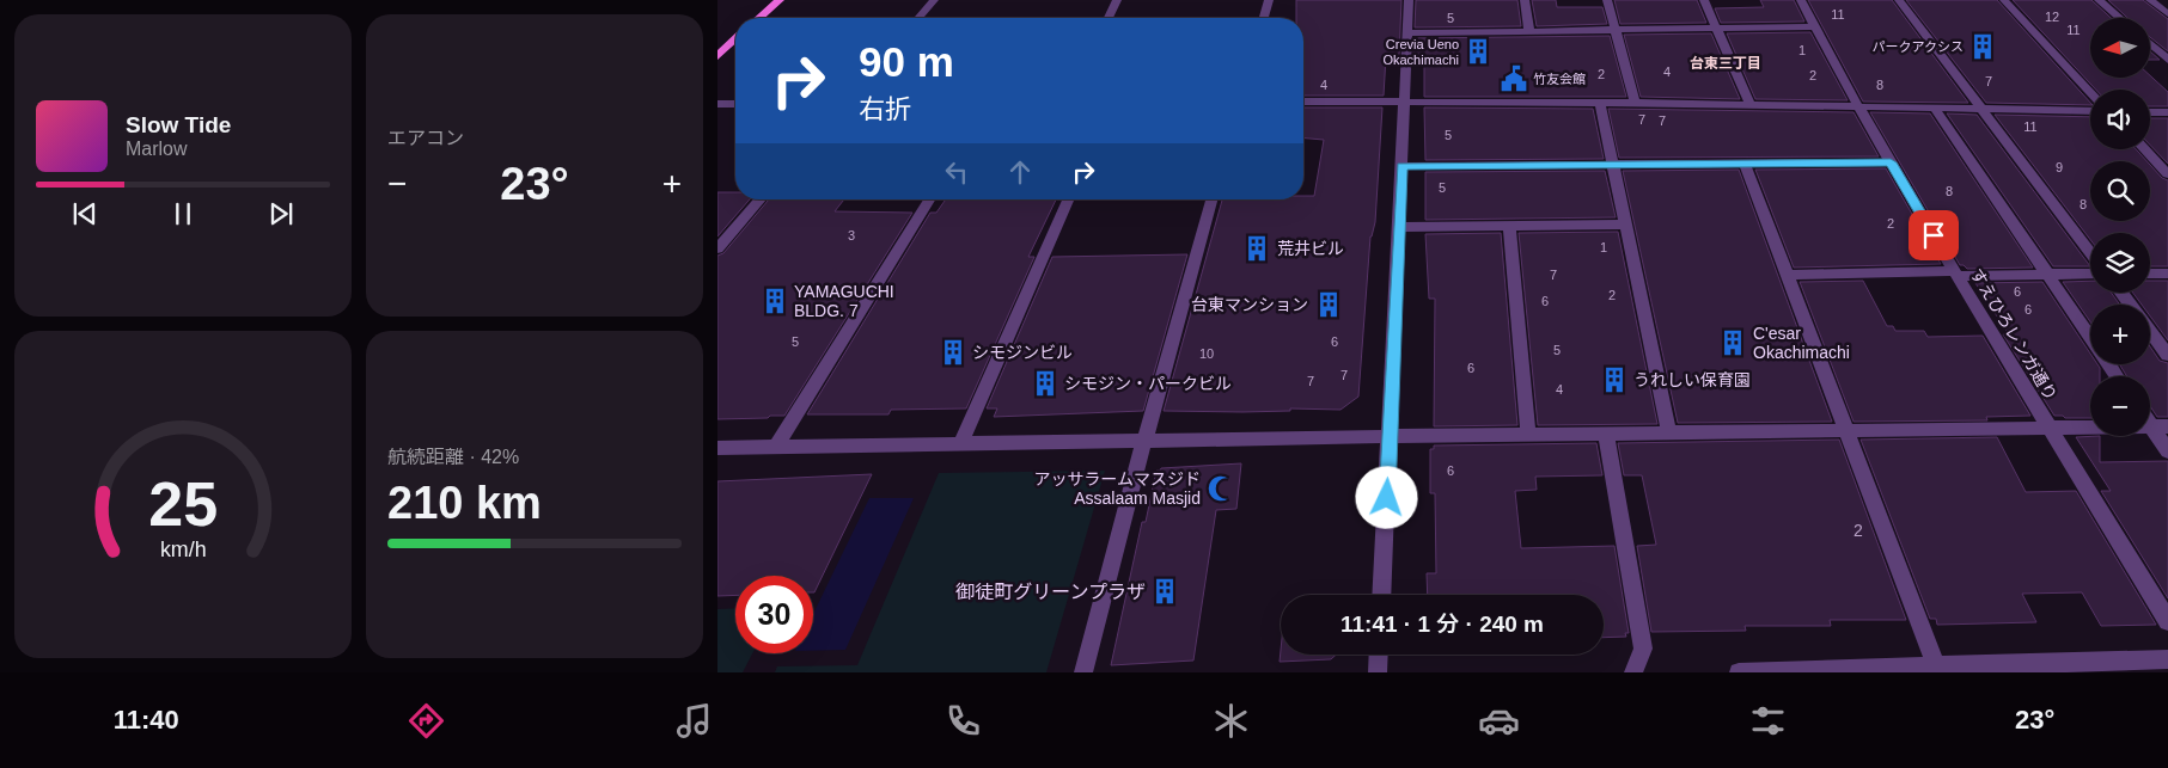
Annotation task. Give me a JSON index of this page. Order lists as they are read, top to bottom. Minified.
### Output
{"streets":{"street":["すえひろレンガ通り"]},"districts":["台東三丁目"],"places":{"building":["パークアクシス","Crevia Ueno Okachimachi","荒井ビル","YAMAGUCHI BLDG. 7","台東マンション","C'esar Okachimachi","シモジンビル","うれしい保育園","シモジン・パークビル","御徒町グリーンプラザ"],"public building":["竹友会館"],"mosque":["アッサラームマスジド Assalaam Masjid"]},"house_numbers":["11","12","5","11","1","4","2","2","7","4","8","7","7","11","5","9","5","8","8","2","3","1","7","6","2","6","6","5","6","5","10","6","7","7","4","6","2"],"north":"left","page":{"tile":["エアコン",["航続距離 · 42%","210 km"]],"map_buttons":["+","−"],"turn":["90 m","右折"],"song":["Slow Tide","Marlow"],"heat":["−","23°","+"],"limit":"30","trip":"11:41 · 1 分 · 240 m","tabs":["11:40","23°"],"gauge":["25","km/h"]}}
